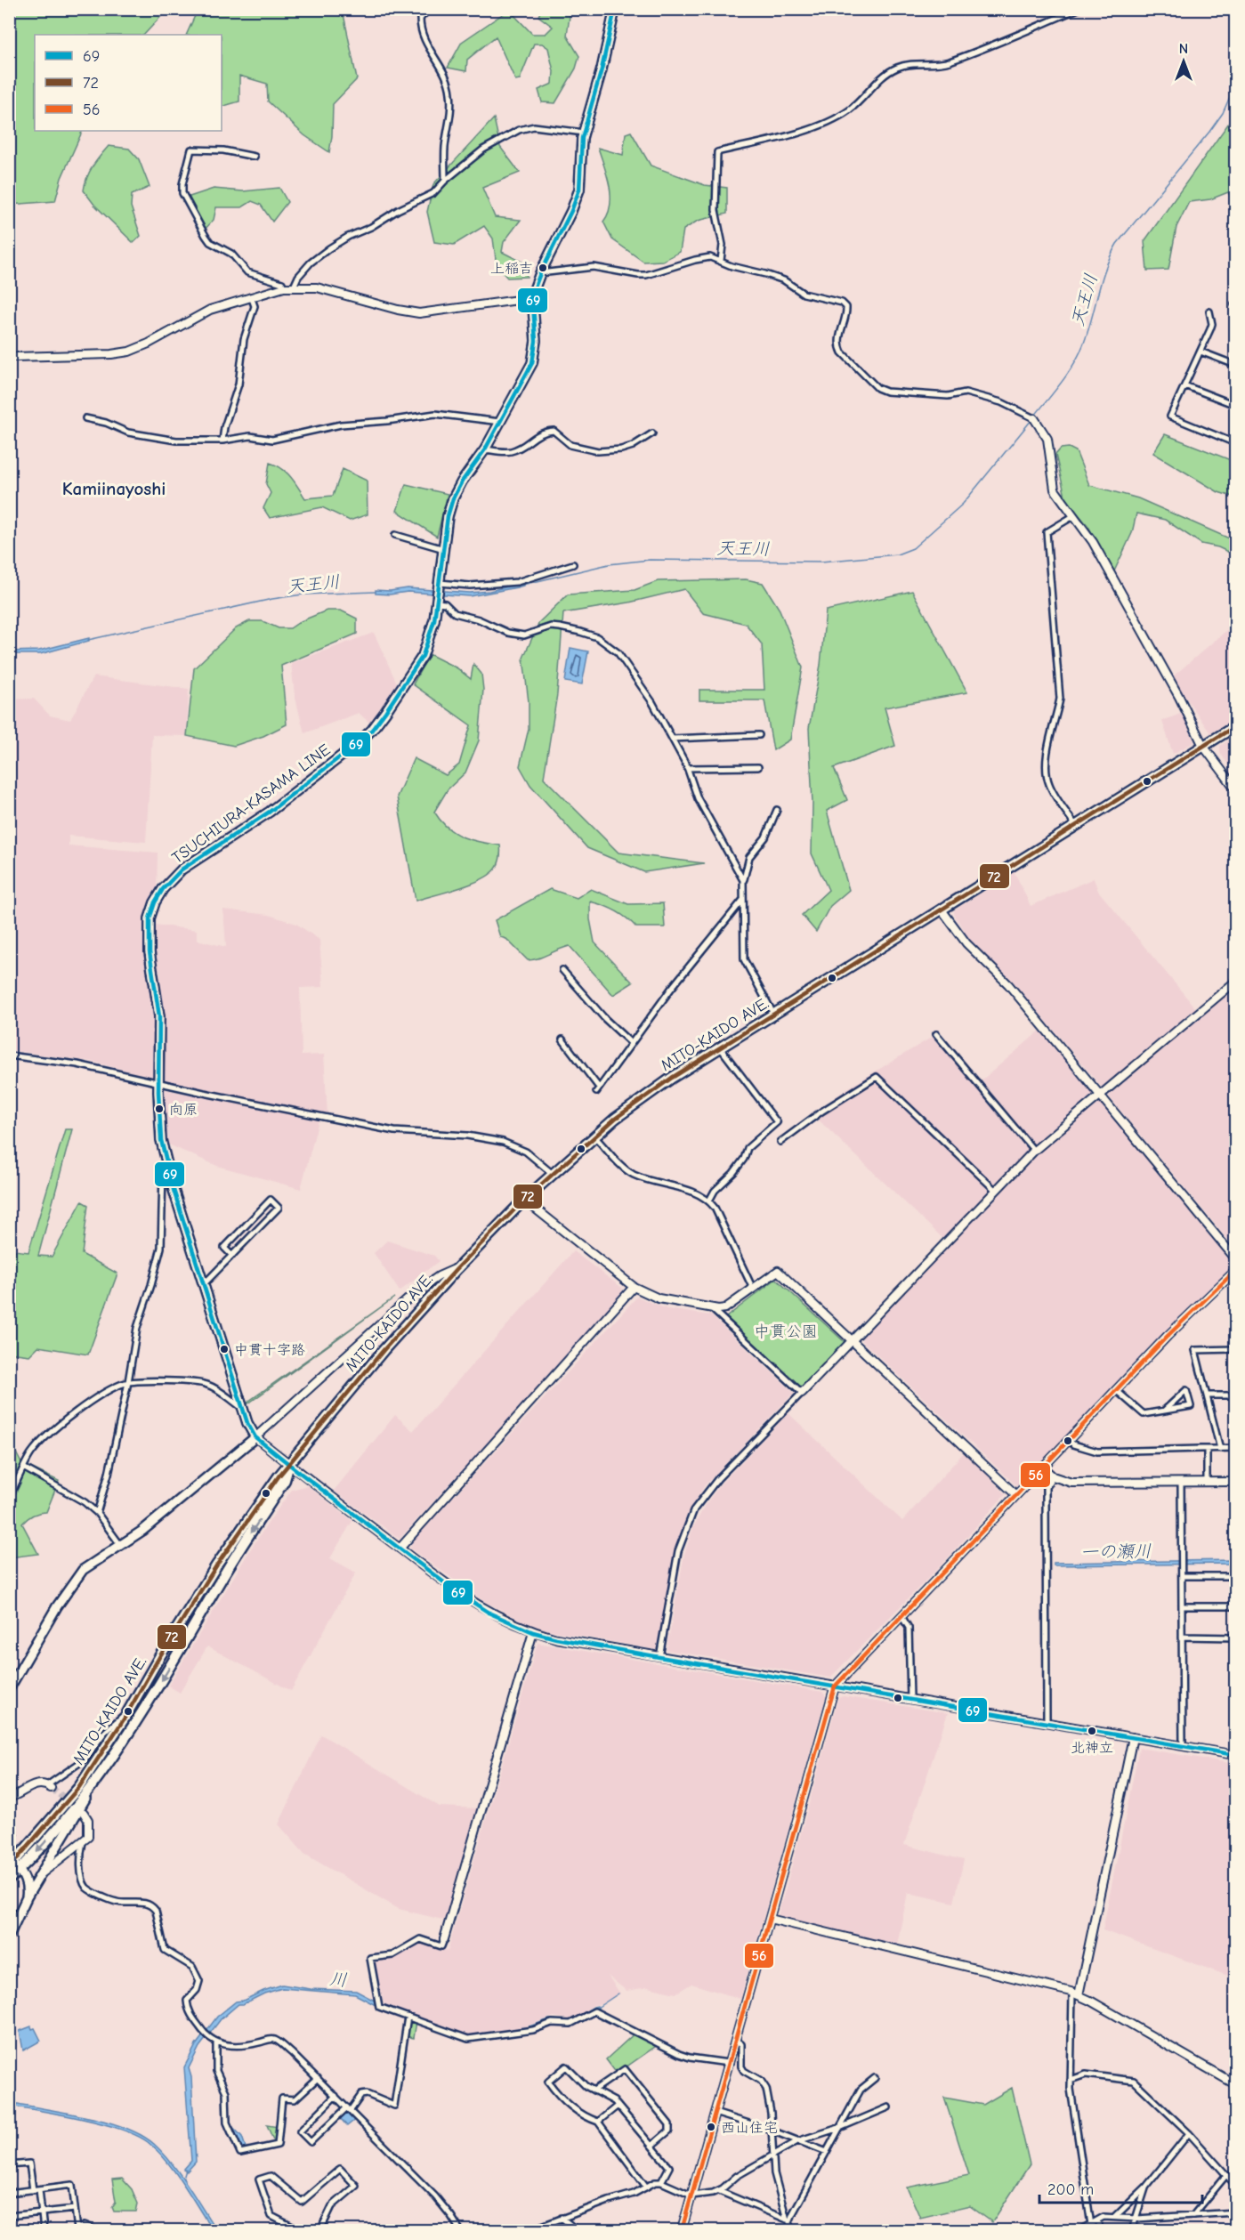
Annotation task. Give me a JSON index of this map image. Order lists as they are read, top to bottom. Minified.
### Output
{"streets":{"highway":["MITO-KAIDO AVE."],"main road":["TSUCHIURA-KASAMA LINE"]},"districts":["Kamiinayoshi"],"water":["天王川","一の瀬川","川"],"parks":["中貫公園"],"places":["上稲吉","向原","中貫十字路","北神立","西山住宅"],"lines":["transit line 69","transit line 72","transit line 56"],"legend":["69","72","56"],"scale_bar":"200 m","north":"top"}
